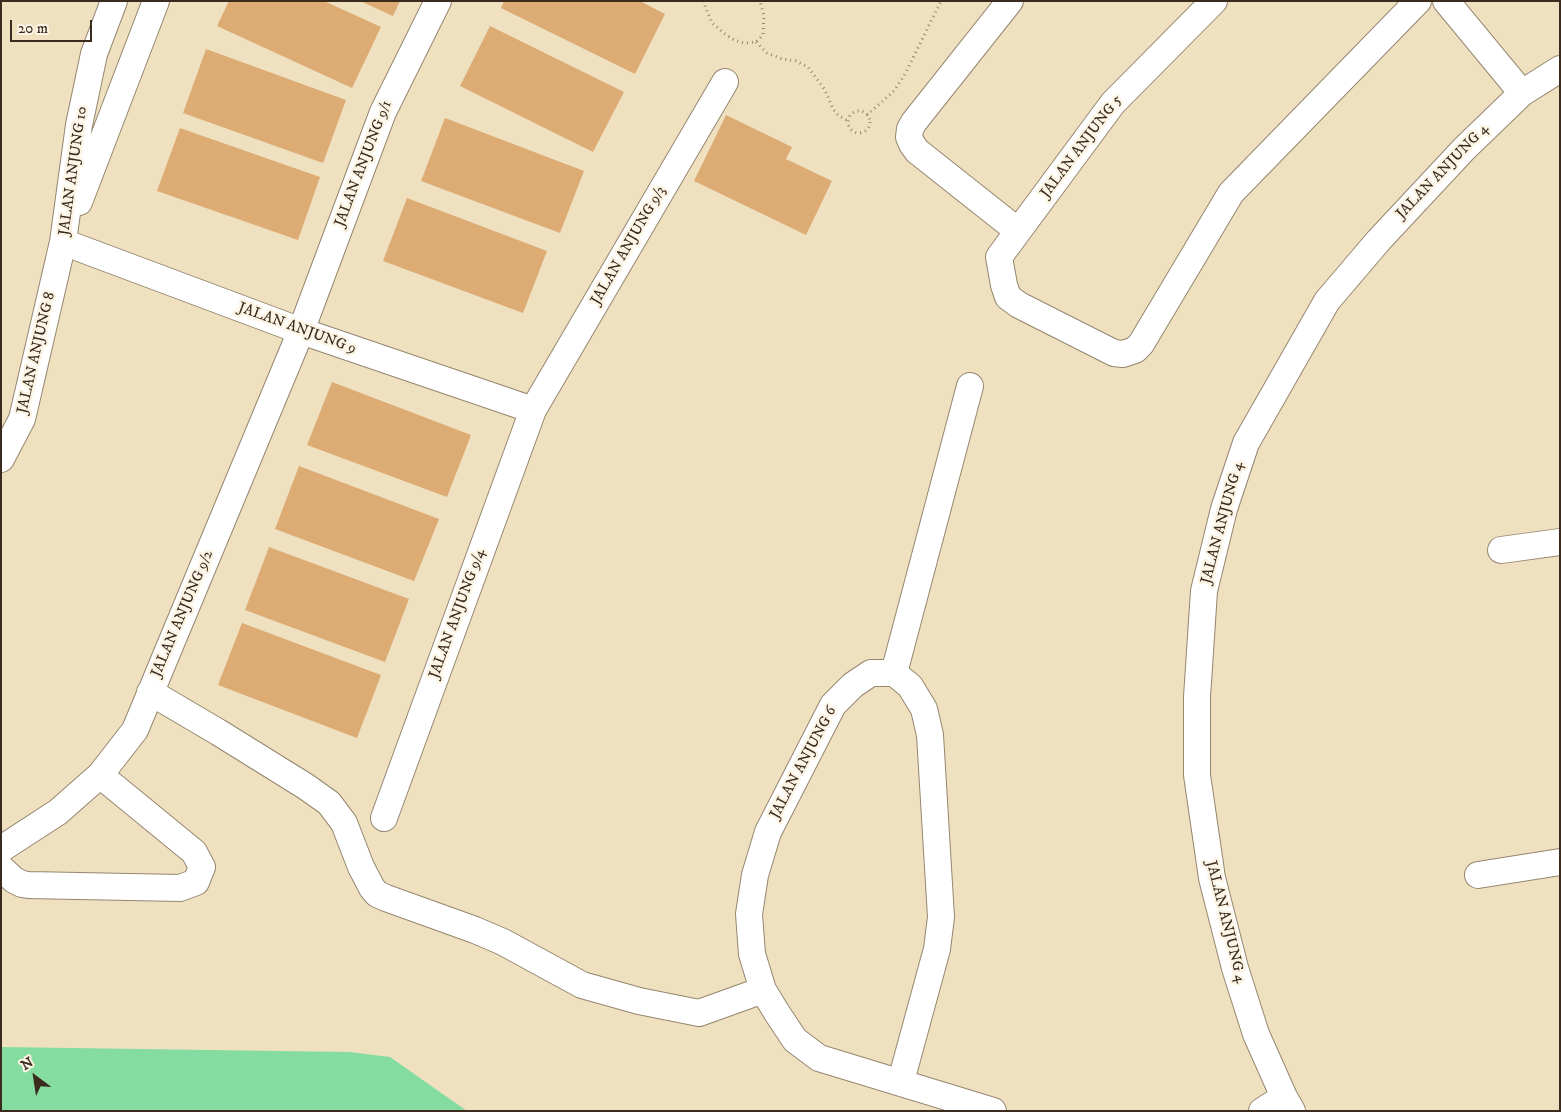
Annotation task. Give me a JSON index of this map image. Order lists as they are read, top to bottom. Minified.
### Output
{"streets":{"street":["JALAN ANJUNG 5","JALAN ANJUNG 9/1","JALAN ANJUNG 10","JALAN ANJUNG 4","JALAN ANJUNG 9/3","JALAN ANJUNG 9","JALAN ANJUNG 8","JALAN ANJUNG 9/2","JALAN ANJUNG 9/4","JALAN ANJUNG 6"]},"crossings":[["JALAN ANJUNG 9/1","JALAN ANJUNG 9"],["JALAN ANJUNG 9/1","JALAN ANJUNG 9/2"],["JALAN ANJUNG 10","JALAN ANJUNG 9"],["JALAN ANJUNG 10","JALAN ANJUNG 8"],["JALAN ANJUNG 9/3","JALAN ANJUNG 9"],["JALAN ANJUNG 9/3","JALAN ANJUNG 9/4"],["JALAN ANJUNG 9","JALAN ANJUNG 8"],["JALAN ANJUNG 9","JALAN ANJUNG 9/2"],["JALAN ANJUNG 9","JALAN ANJUNG 9/4"]],"scale_bar":"20 m","north":"top left"}
